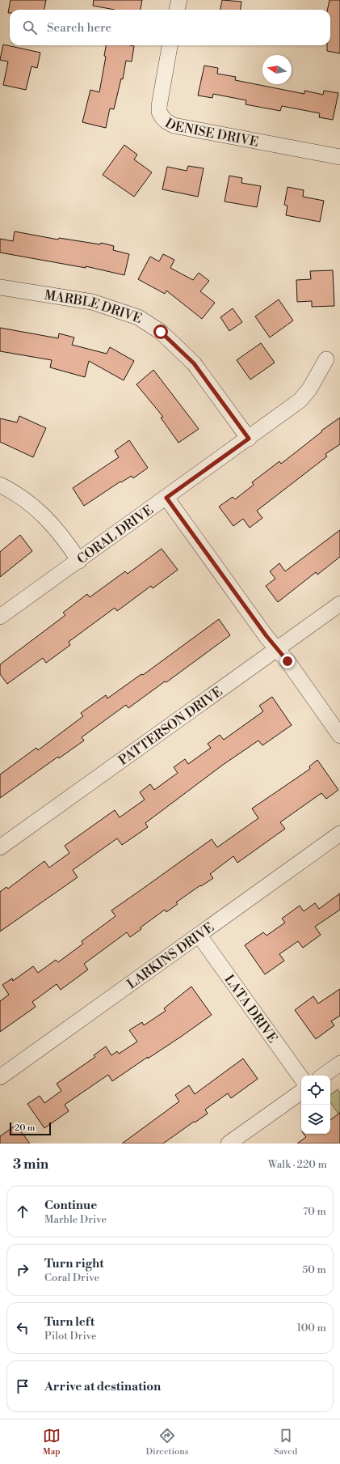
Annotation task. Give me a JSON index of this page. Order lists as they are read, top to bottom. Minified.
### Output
{"streets":{"street":["DENISE DRIVE","MARBLE DRIVE","CORAL DRIVE","PATTERSON DRIVE","LARKINS DRIVE","LATA DRIVE"]},"crossings":[["MARBLE DRIVE","CORAL DRIVE"],["LARKINS DRIVE","LATA DRIVE"]],"scale_bar":"20 m","north":"left","page":{"search":"Search here","scale":"20 m","heading":["3 min","Walk · 220 m"],"list":[["Continue","Marble Drive","70 m"],["Turn right","Coral Drive","50 m"],["Turn left","Pilot Drive","100 m"],"Arrive at destination"],"nav":["Map","Directions","Saved"]}}
